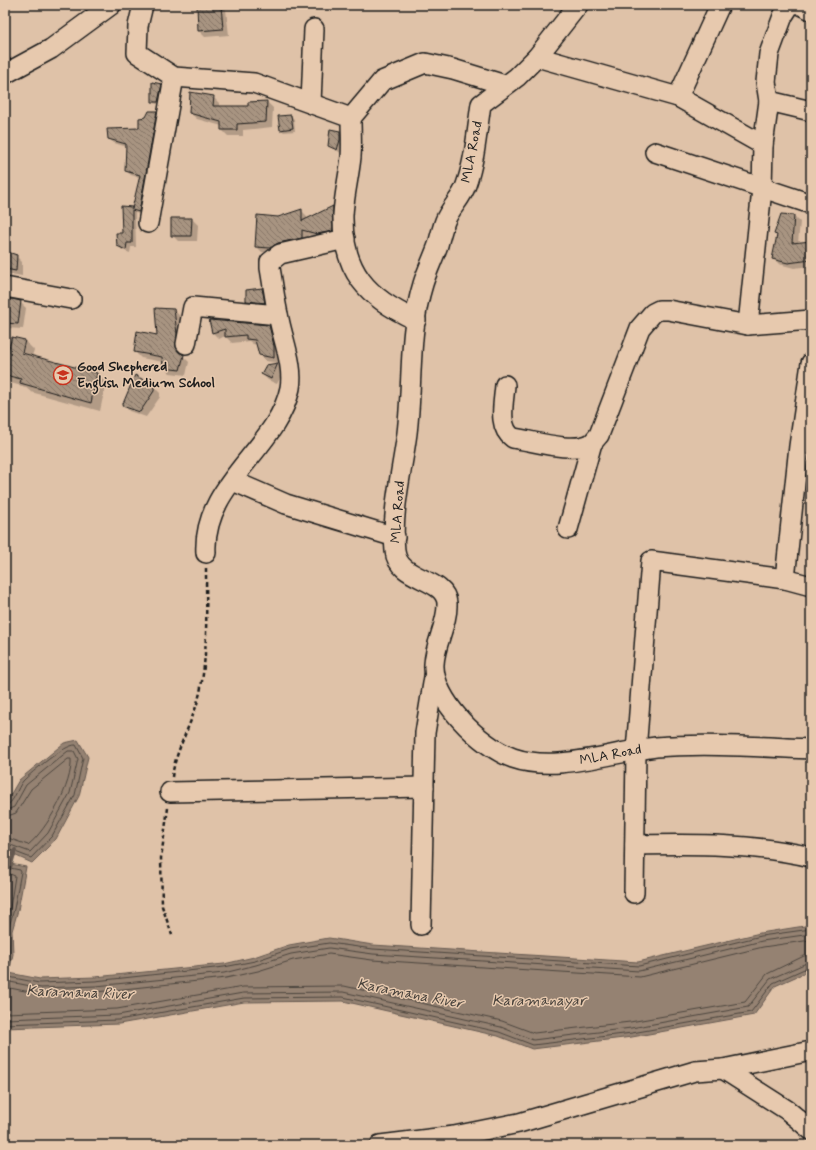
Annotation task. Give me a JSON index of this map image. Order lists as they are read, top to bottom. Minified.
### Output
{"streets":{"street":["MLA Road"]},"water":["Karamana River","Karamanayar"],"places":{"school or university":["Good Shephered English Medium School"]}}
